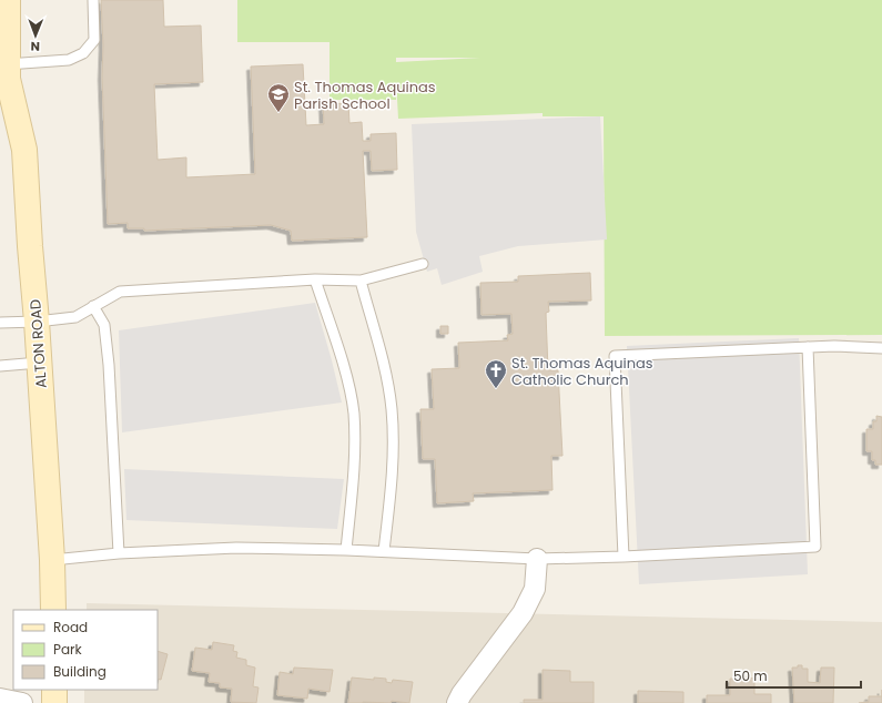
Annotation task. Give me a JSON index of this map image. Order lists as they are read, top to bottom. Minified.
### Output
{"streets":{"street":["ALTON ROAD"]},"places":{"school or university":["St. Thomas Aquinas Parish School"],"church":["St. Thomas Aquinas Catholic Church"]},"legend":["Road","Park","Building"],"scale_bar":"50 m","north":"bottom"}
